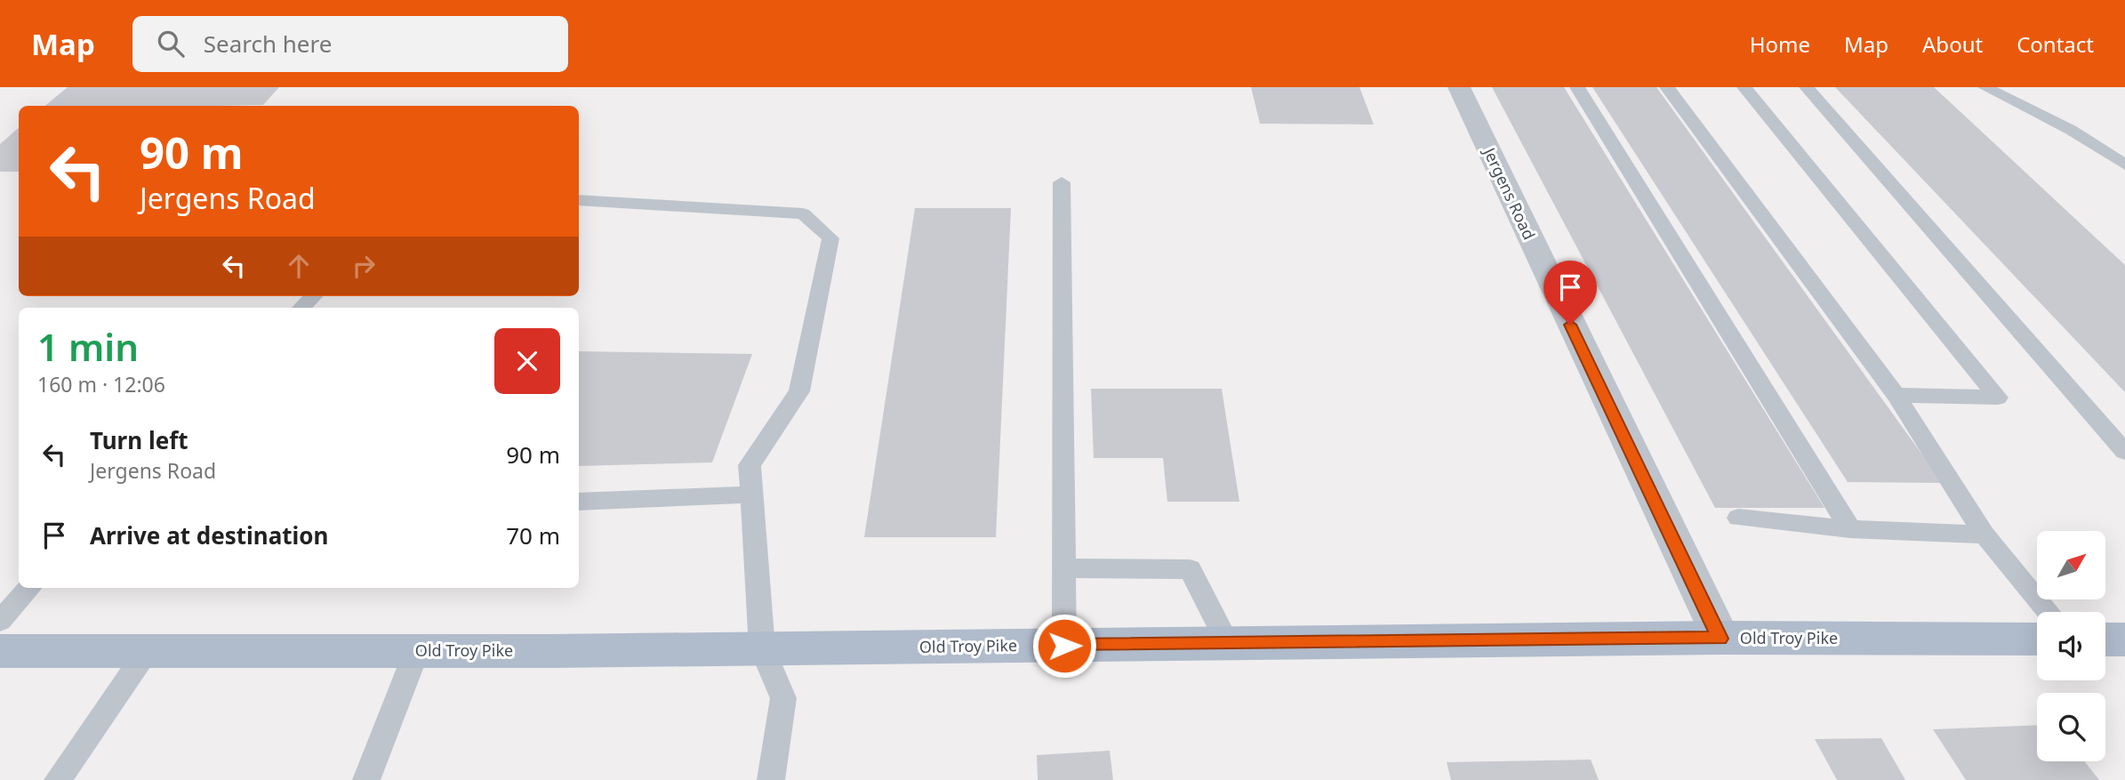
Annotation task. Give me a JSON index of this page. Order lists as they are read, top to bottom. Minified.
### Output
{"streets":{"main road":["Old Troy Pike"],"street":["Jergens Road"]},"crossings":[["Jergens Road","Old Troy Pike"]],"north":"top right","page":{"header":"Map","search":"Search here","nav":["Home","Map","About","Contact"],"turn":["90 m","Jergens Road"],"heading":["1 min","160 m · 12:06"],"list":[{"name":"Turn left","note":"Jergens Road","value":"90 m"},{"name":"Arrive at destination","value":"70 m"}]}}
